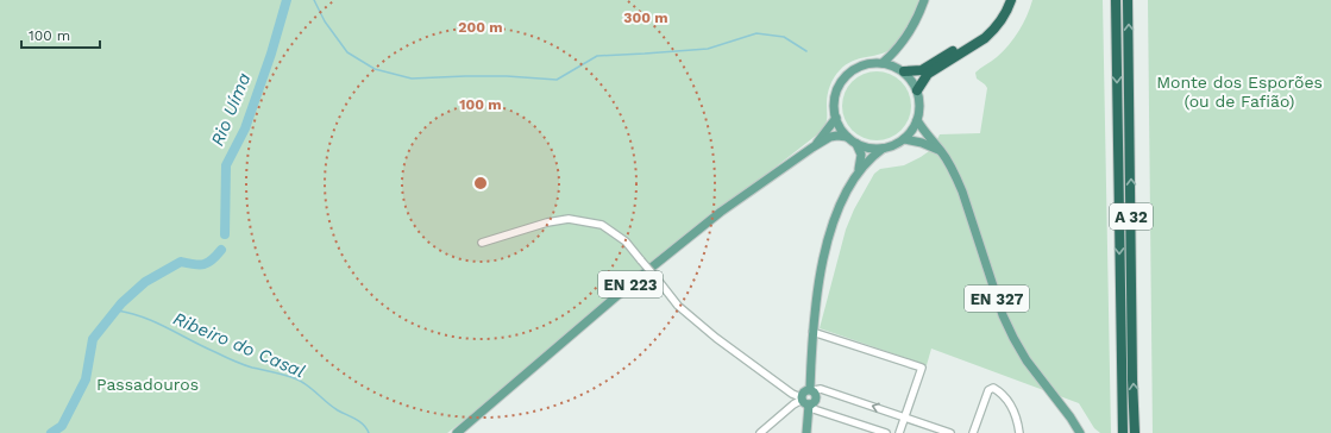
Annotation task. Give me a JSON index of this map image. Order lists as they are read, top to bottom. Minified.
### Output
{"streets":{"highway":["A 32"],"main road":["EN 223","EN 327"]},"crossings":[["EN 223","EN 327"]],"water":["Rio Uíma","Ribeiro do Casal"],"parks":["Monte dos Esporões (ou de Fafião)","Passadouros"],"scale_bar":"100 m","rings":["300 m","200 m","100 m"]}
